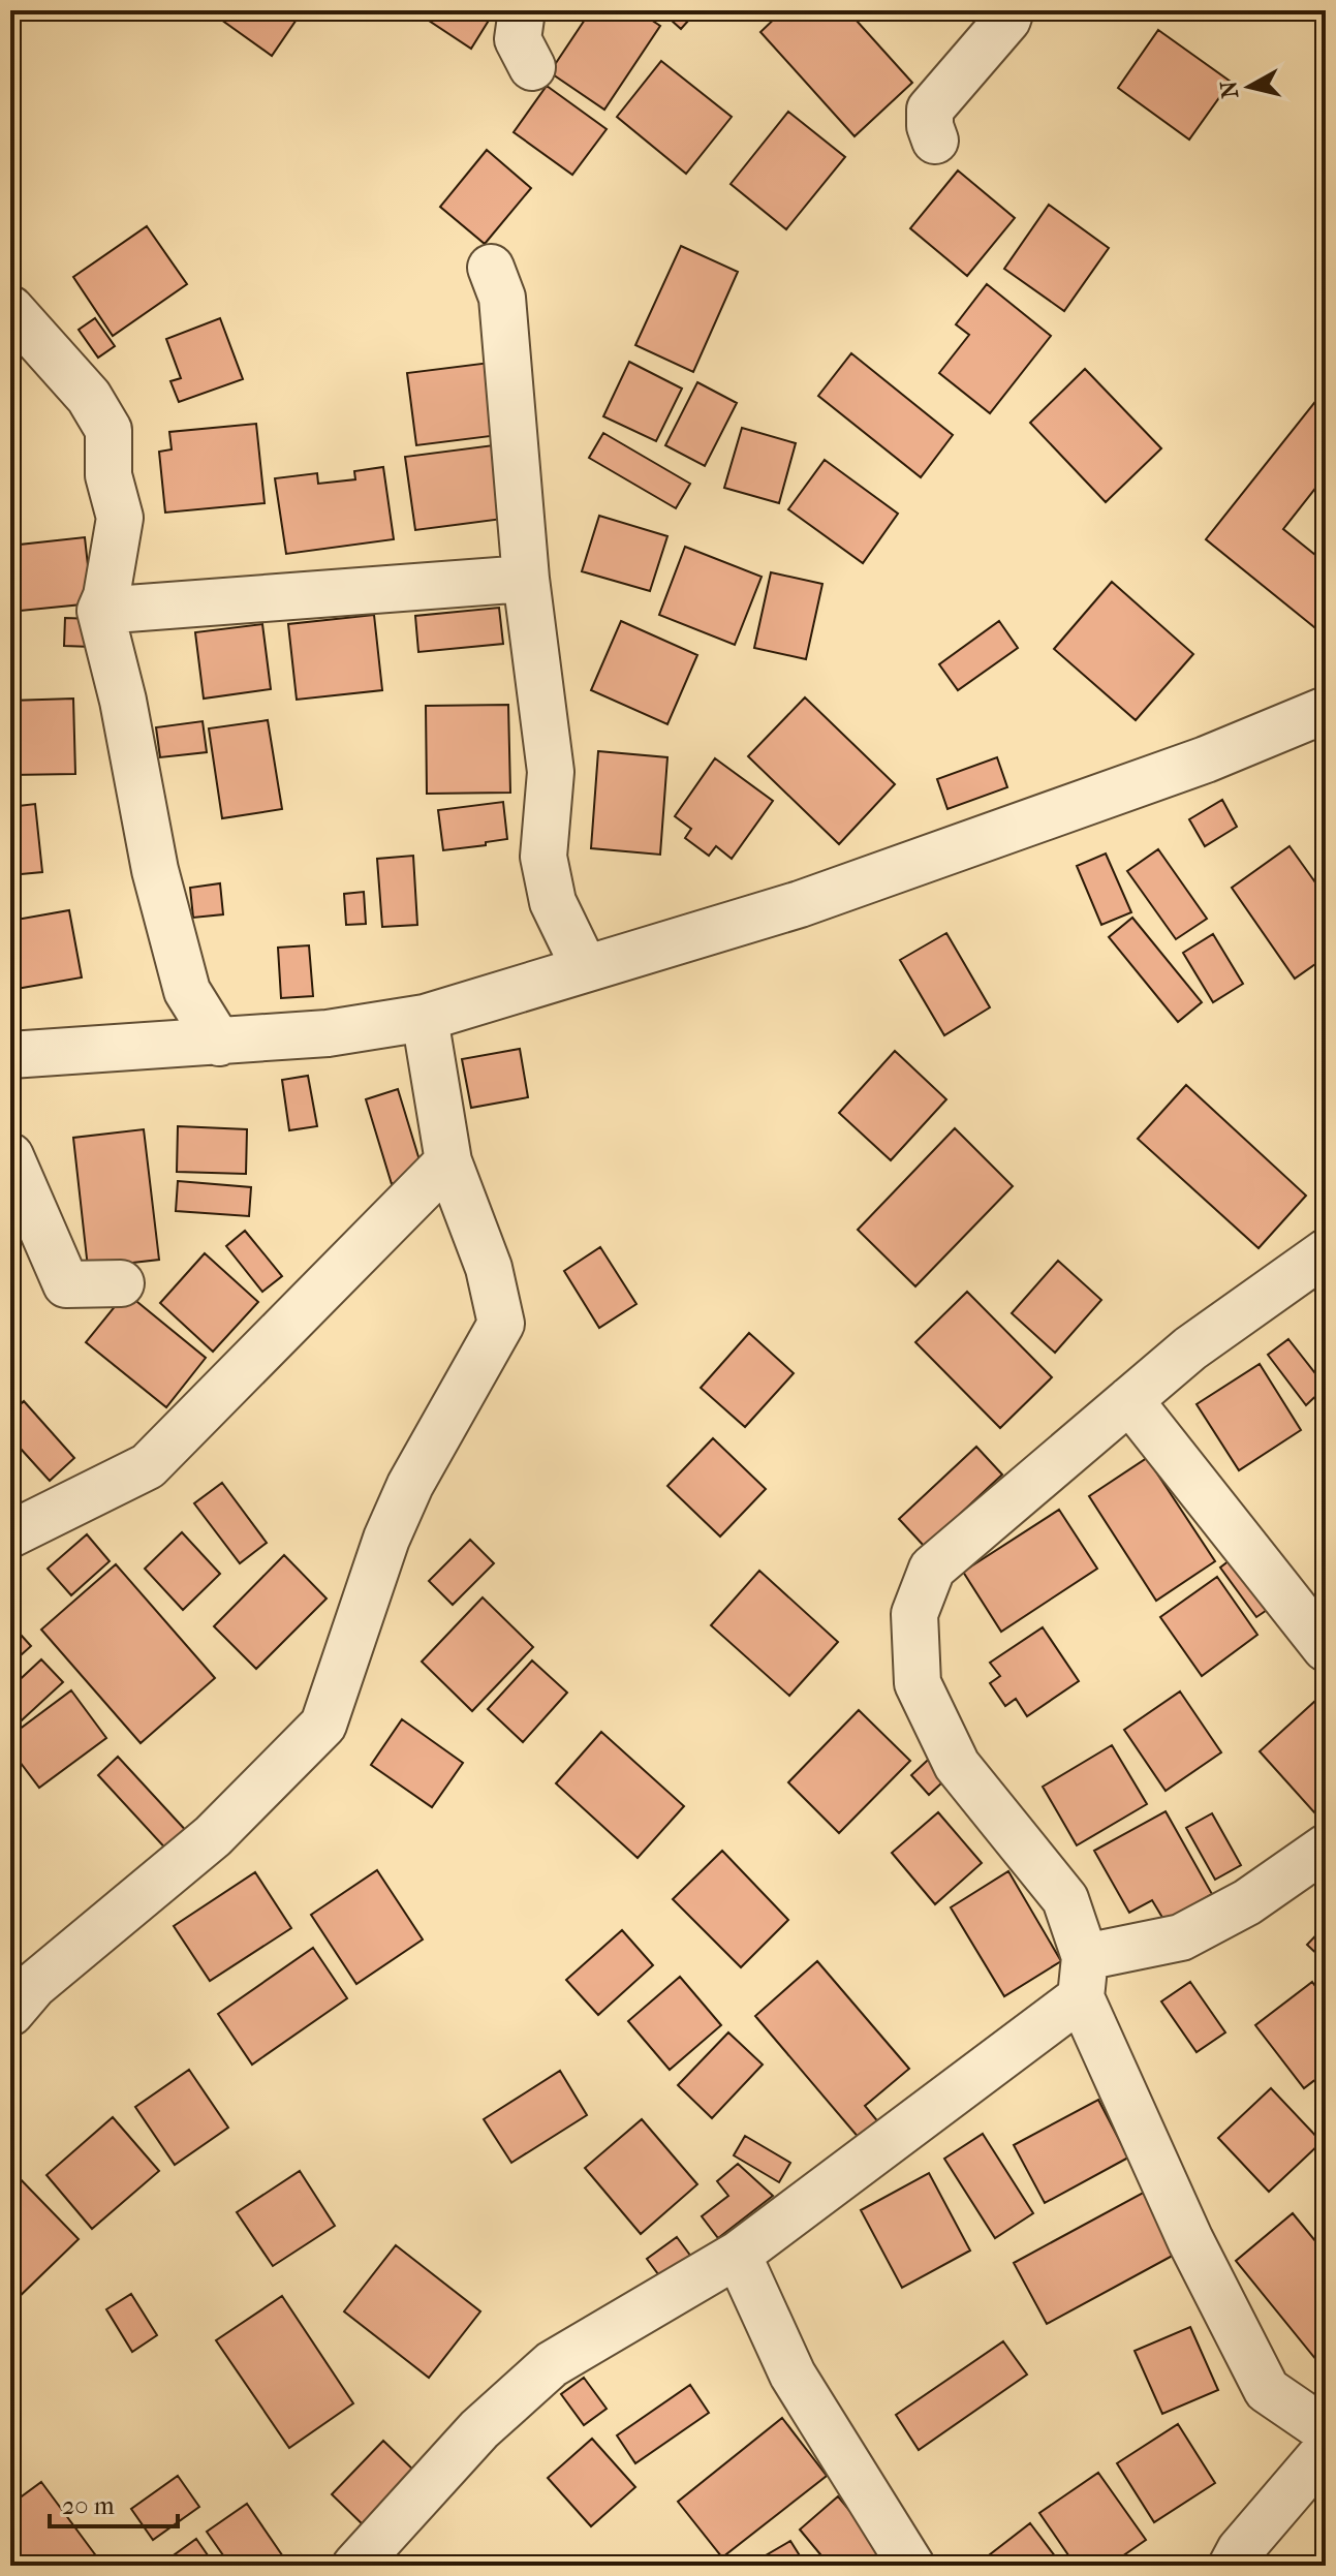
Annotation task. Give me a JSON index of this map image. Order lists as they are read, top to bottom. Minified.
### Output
{"scale_bar":"20 m","north":"left"}
